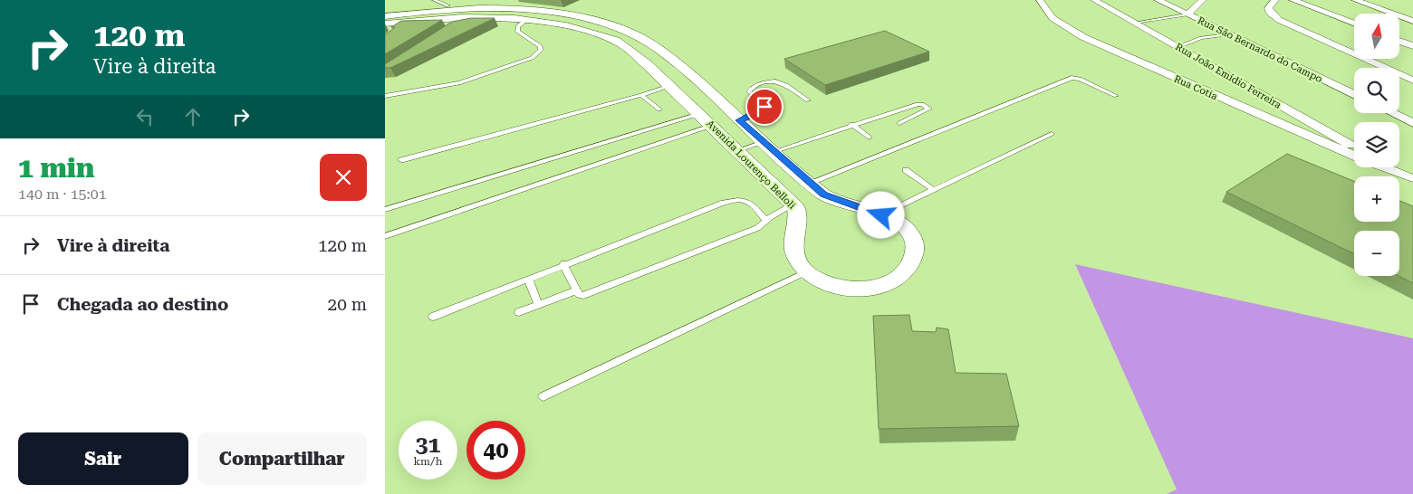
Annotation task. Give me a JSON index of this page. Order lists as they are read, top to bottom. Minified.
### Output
{"streets":{"street":["Rua São Bernardo do Campo","Rua João Emídio Ferreira","Rua Cotia","Avenida Lourenço Belloli"]},"north":"top","page":{"turn":["120 m","Vire à direita"],"map_buttons":["+","−"],"heading":["1 min","140 m · 15:01"],"list":[{"name":"Vire à direita","value":"120 m"},{"name":"Chegada ao destino","value":"20 m"}],"speed":"31 km/h","limit":"40","buttons":["Sair","Compartilhar"]}}
